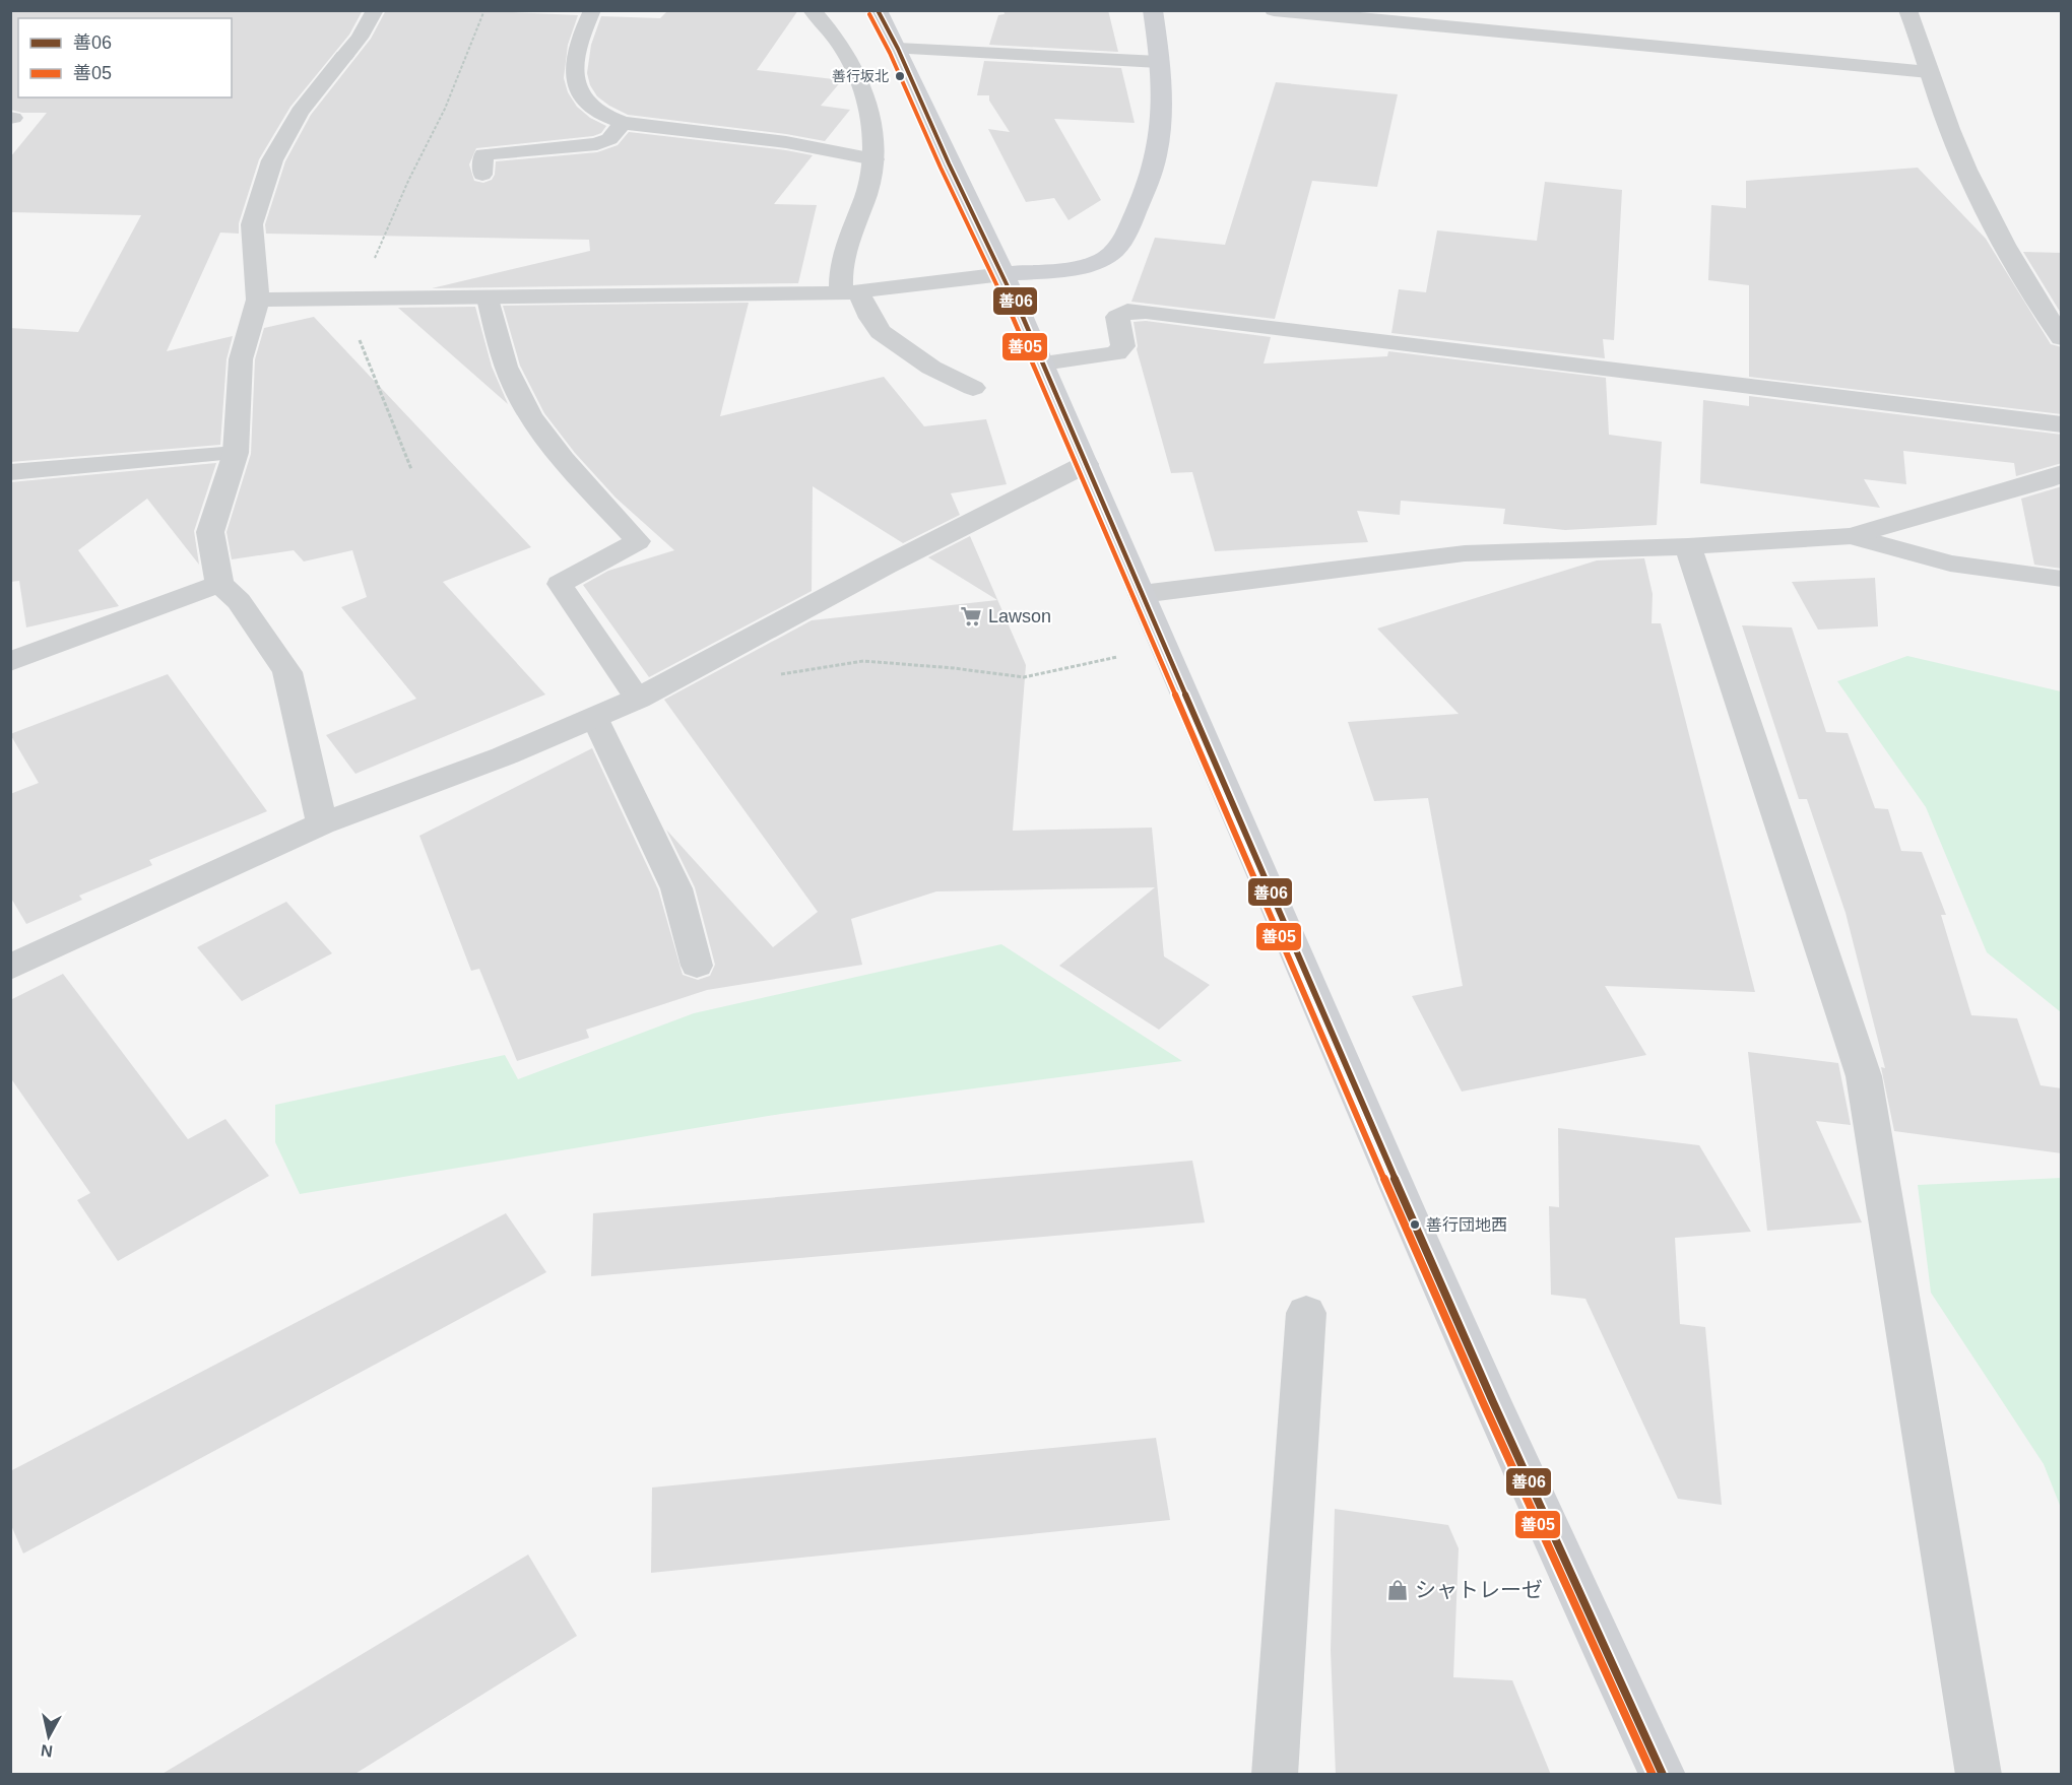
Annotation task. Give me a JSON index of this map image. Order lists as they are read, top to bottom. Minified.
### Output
{"places":{"other":["善行坂北","善行団地西"],"supermarket":["Lawson"],"shop":["シャトレーゼ"]},"lines":["transit line 善06","transit line 善05"],"legend":["善06","善05"],"north":"bottom"}
